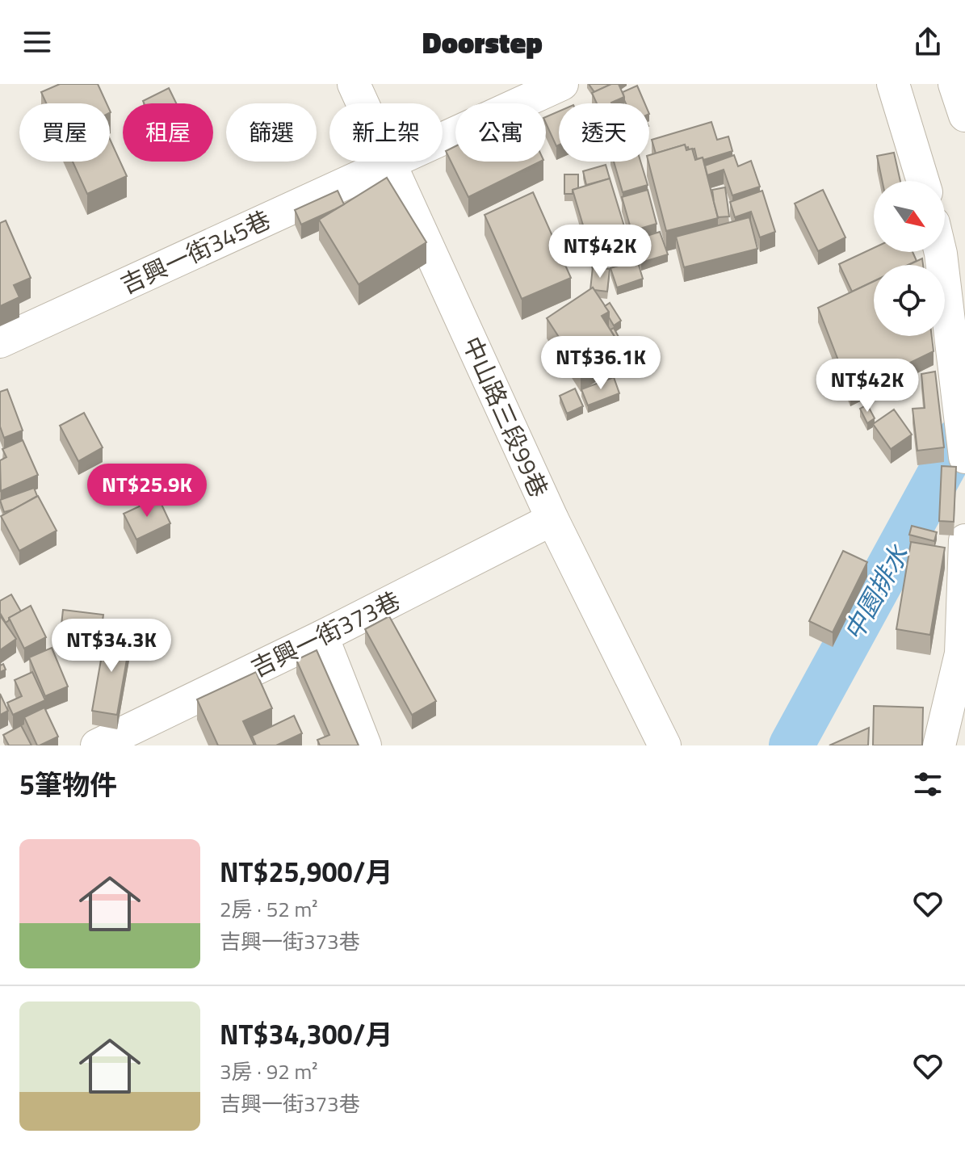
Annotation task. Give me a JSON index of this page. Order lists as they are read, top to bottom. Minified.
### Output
{"streets":{"street":["吉興一街345巷","中山路三段99巷","吉興一街373巷"]},"crossings":[["吉興一街345巷","中山路三段99巷"],["中山路三段99巷","吉興一街373巷"]],"water":["中園排水"],"north":"bottom right","page":{"header":"Doorstep","chip":["買屋","租屋","篩選","新上架","公寓","透天"],"price":["NT$42K","NT$36.1K","NT$42K","NT$25.9K","NT$34.3K"],"heading":"5筆物件","list":[{"name":"NT$25,900/月","note":"2房 · 52 m² · 吉興一街373巷"},{"name":"NT$34,300/月","note":"3房 · 92 m² · 吉興一街373巷"}]}}
